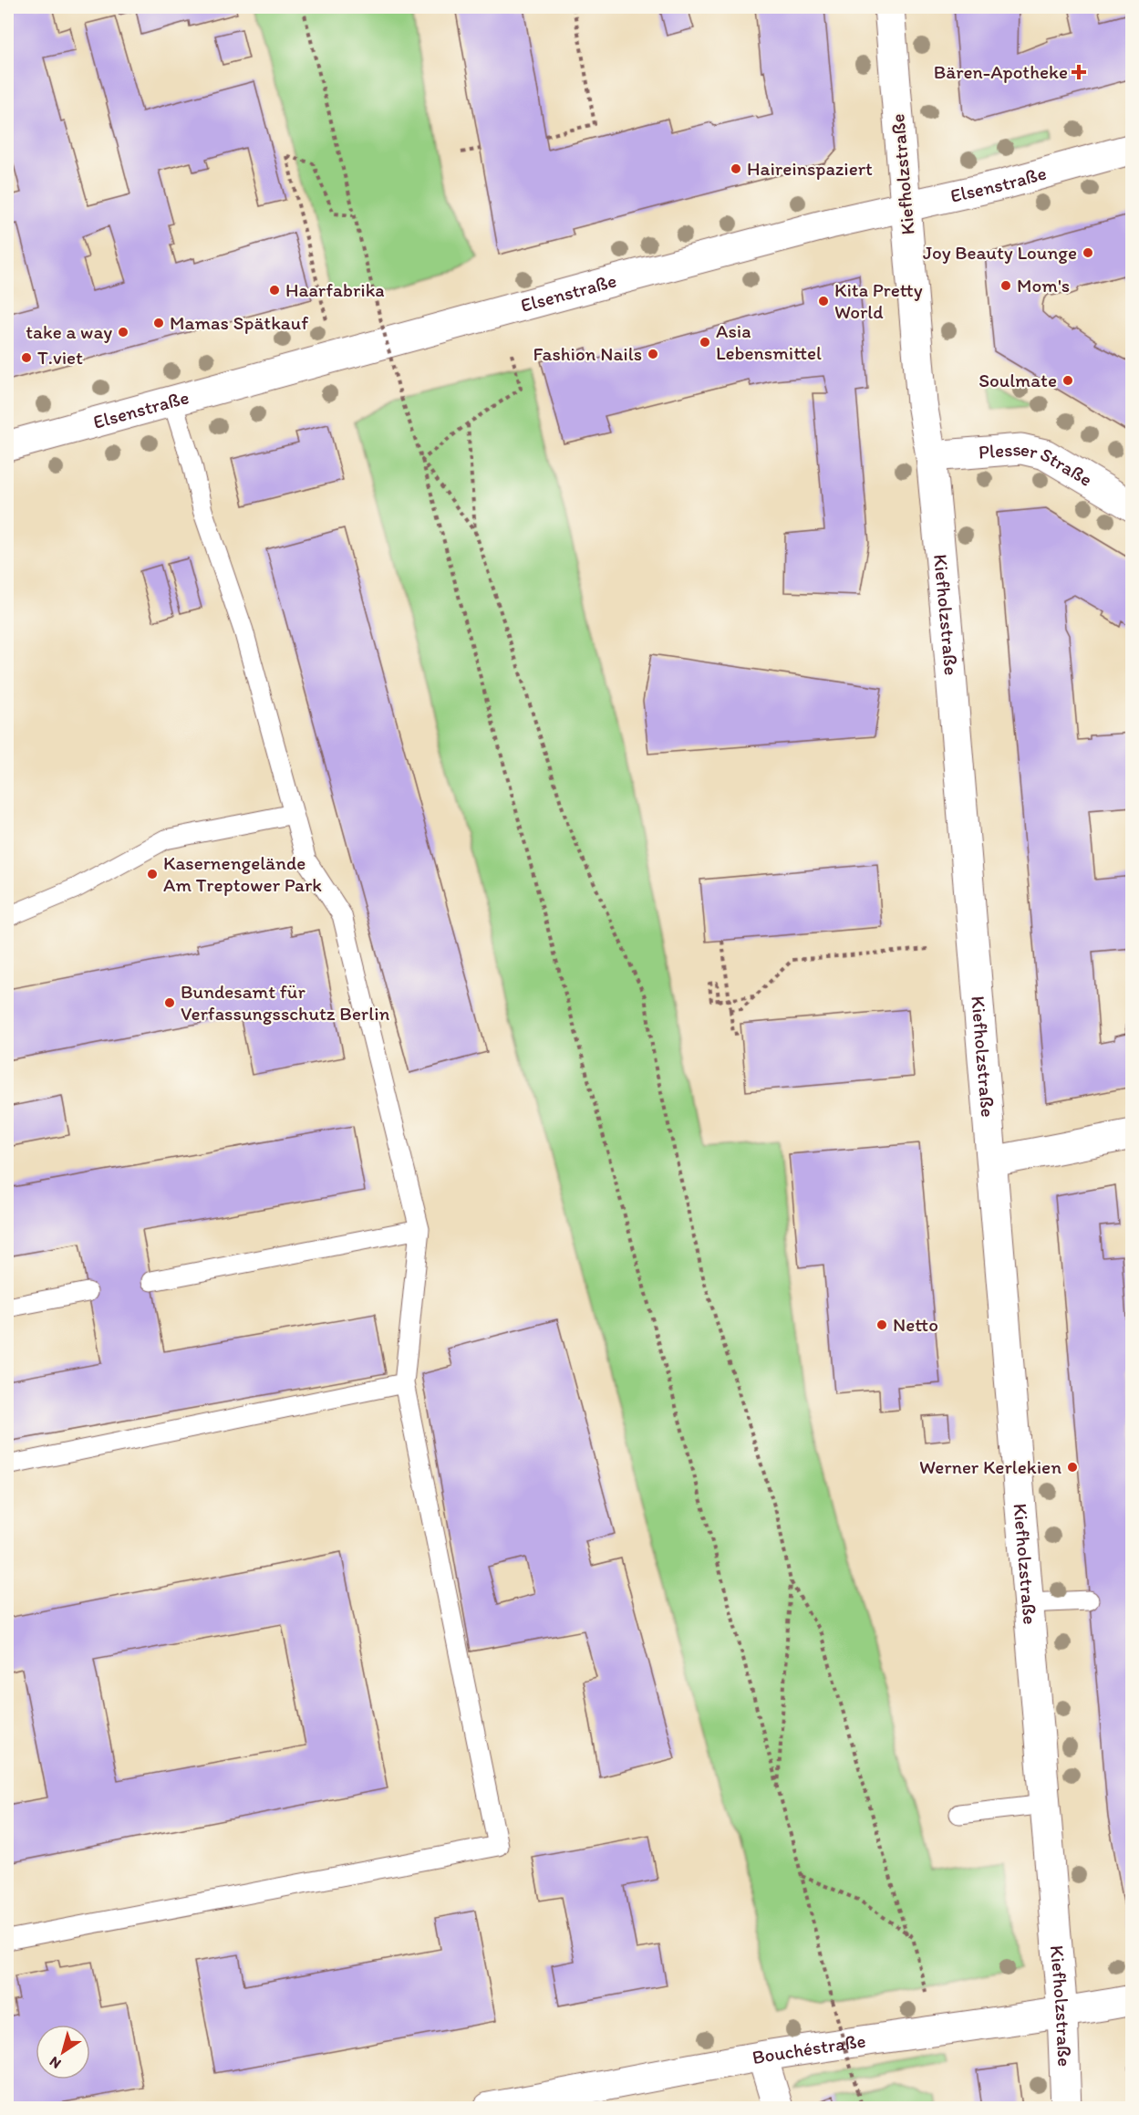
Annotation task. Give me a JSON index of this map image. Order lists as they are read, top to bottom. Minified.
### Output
{"streets":{"street":["Kiefholzstraße","Elsenstraße","Plesser Straße","Bouchéstraße"]},"crossings":[["Kiefholzstraße","Elsenstraße"],["Kiefholzstraße","Plesser Straße"],["Kiefholzstraße","Bouchéstraße"]],"places":{"health":["Bären-Apotheke"],"other":["Haireinspaziert","Joy Beauty Lounge","Mom's","Haarfabrika","Kita Pretty World","Mamas Spätkauf","take a way","Asia Lebensmittel","Fashion Nails","T.viet","Soulmate","Kasernengelände Am Treptower Park","Bundesamt für Verfassungsschutz Berlin","Netto","Werner Kerlekien"]},"north":"bottom left"}
